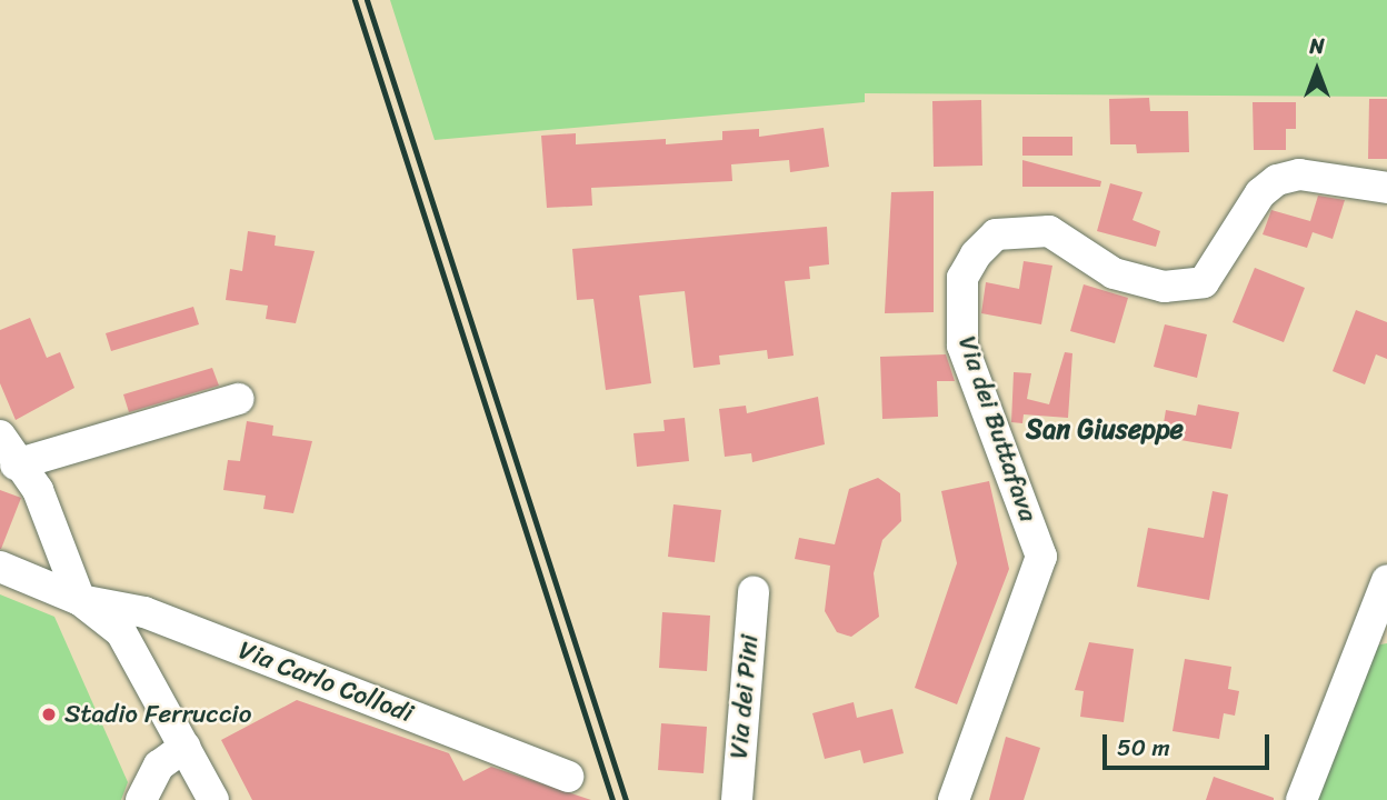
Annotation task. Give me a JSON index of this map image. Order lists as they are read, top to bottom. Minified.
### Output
{"streets":{"street":["Via dei Buttafava","Via Carlo Collodi","Via dei Pini"]},"districts":["San Giuseppe"],"places":["Stadio Ferruccio"],"scale_bar":"50 m","north":"top"}
